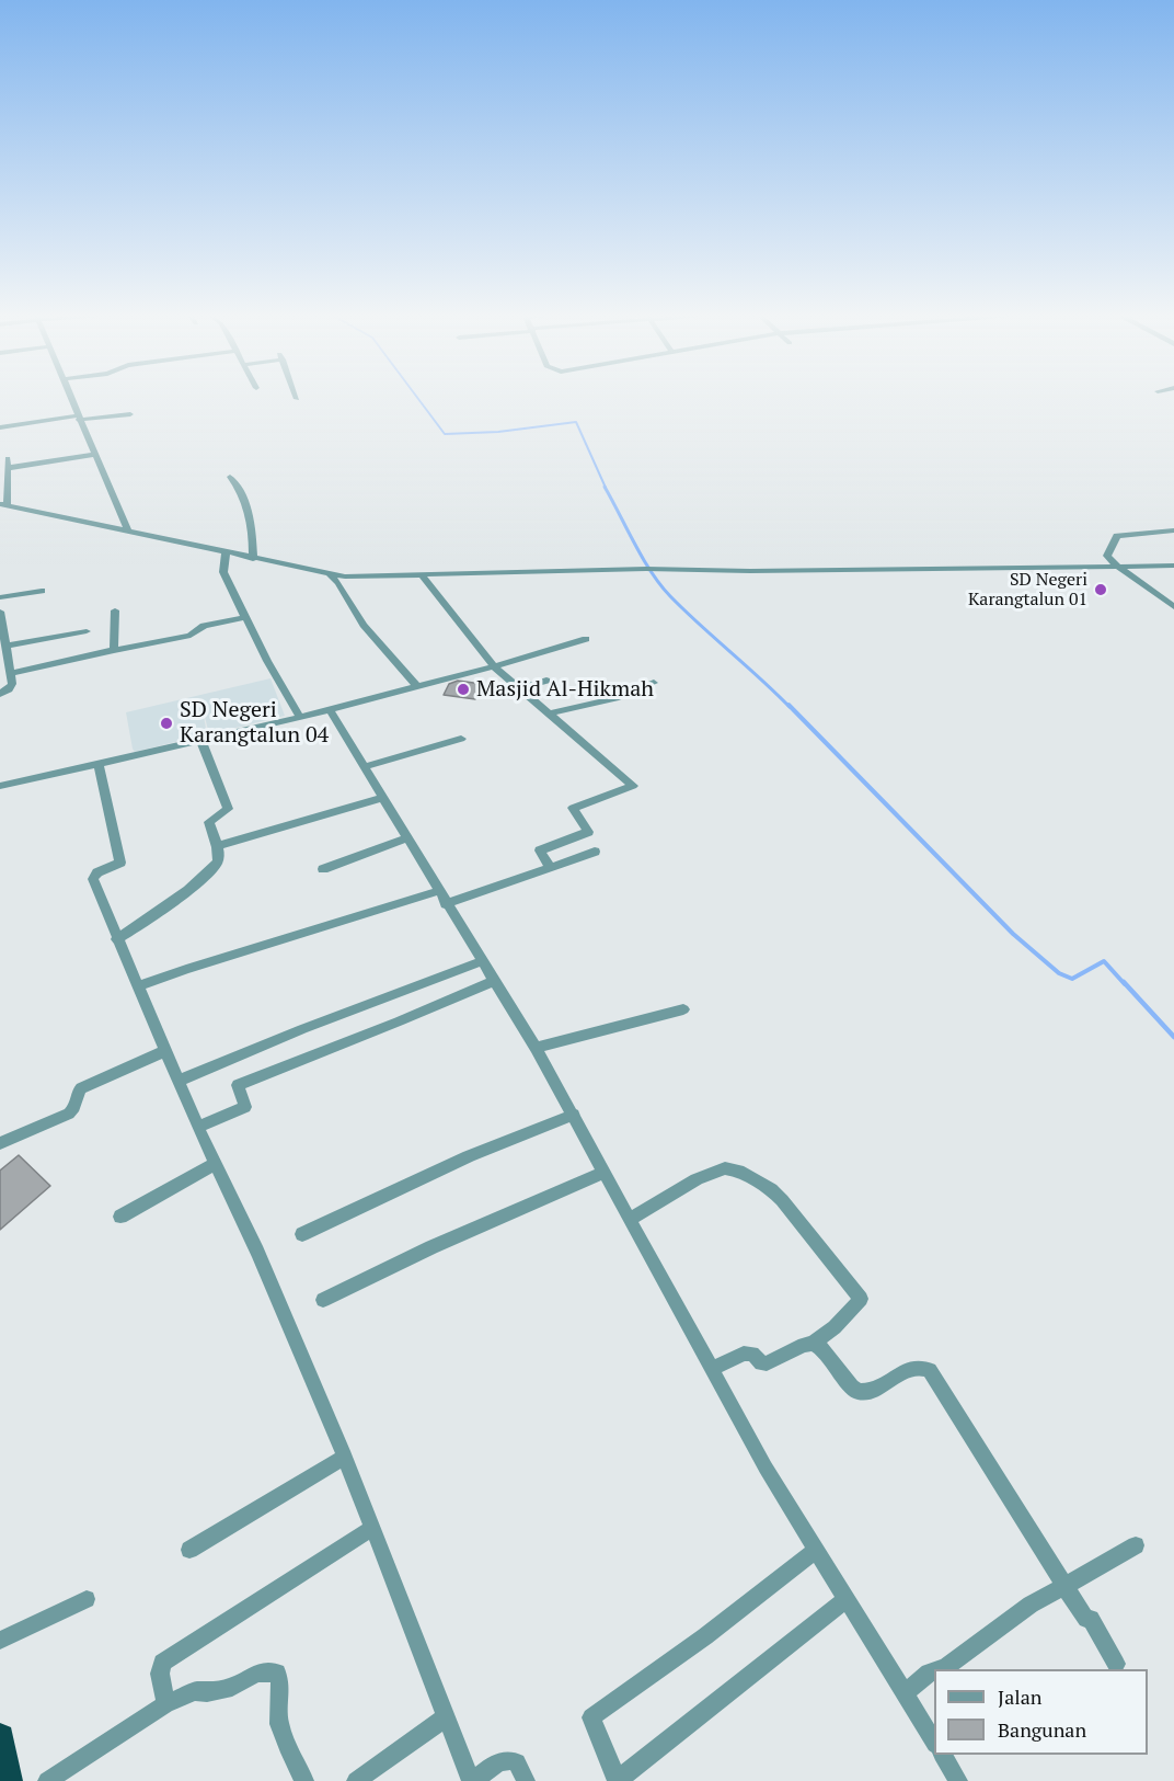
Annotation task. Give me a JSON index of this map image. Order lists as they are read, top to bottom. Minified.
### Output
{"places":["SD Negeri Karangtalun 01","Masjid Al-Hikmah","SD Negeri Karangtalun 04"],"legend":["Jalan","Bangunan"]}
